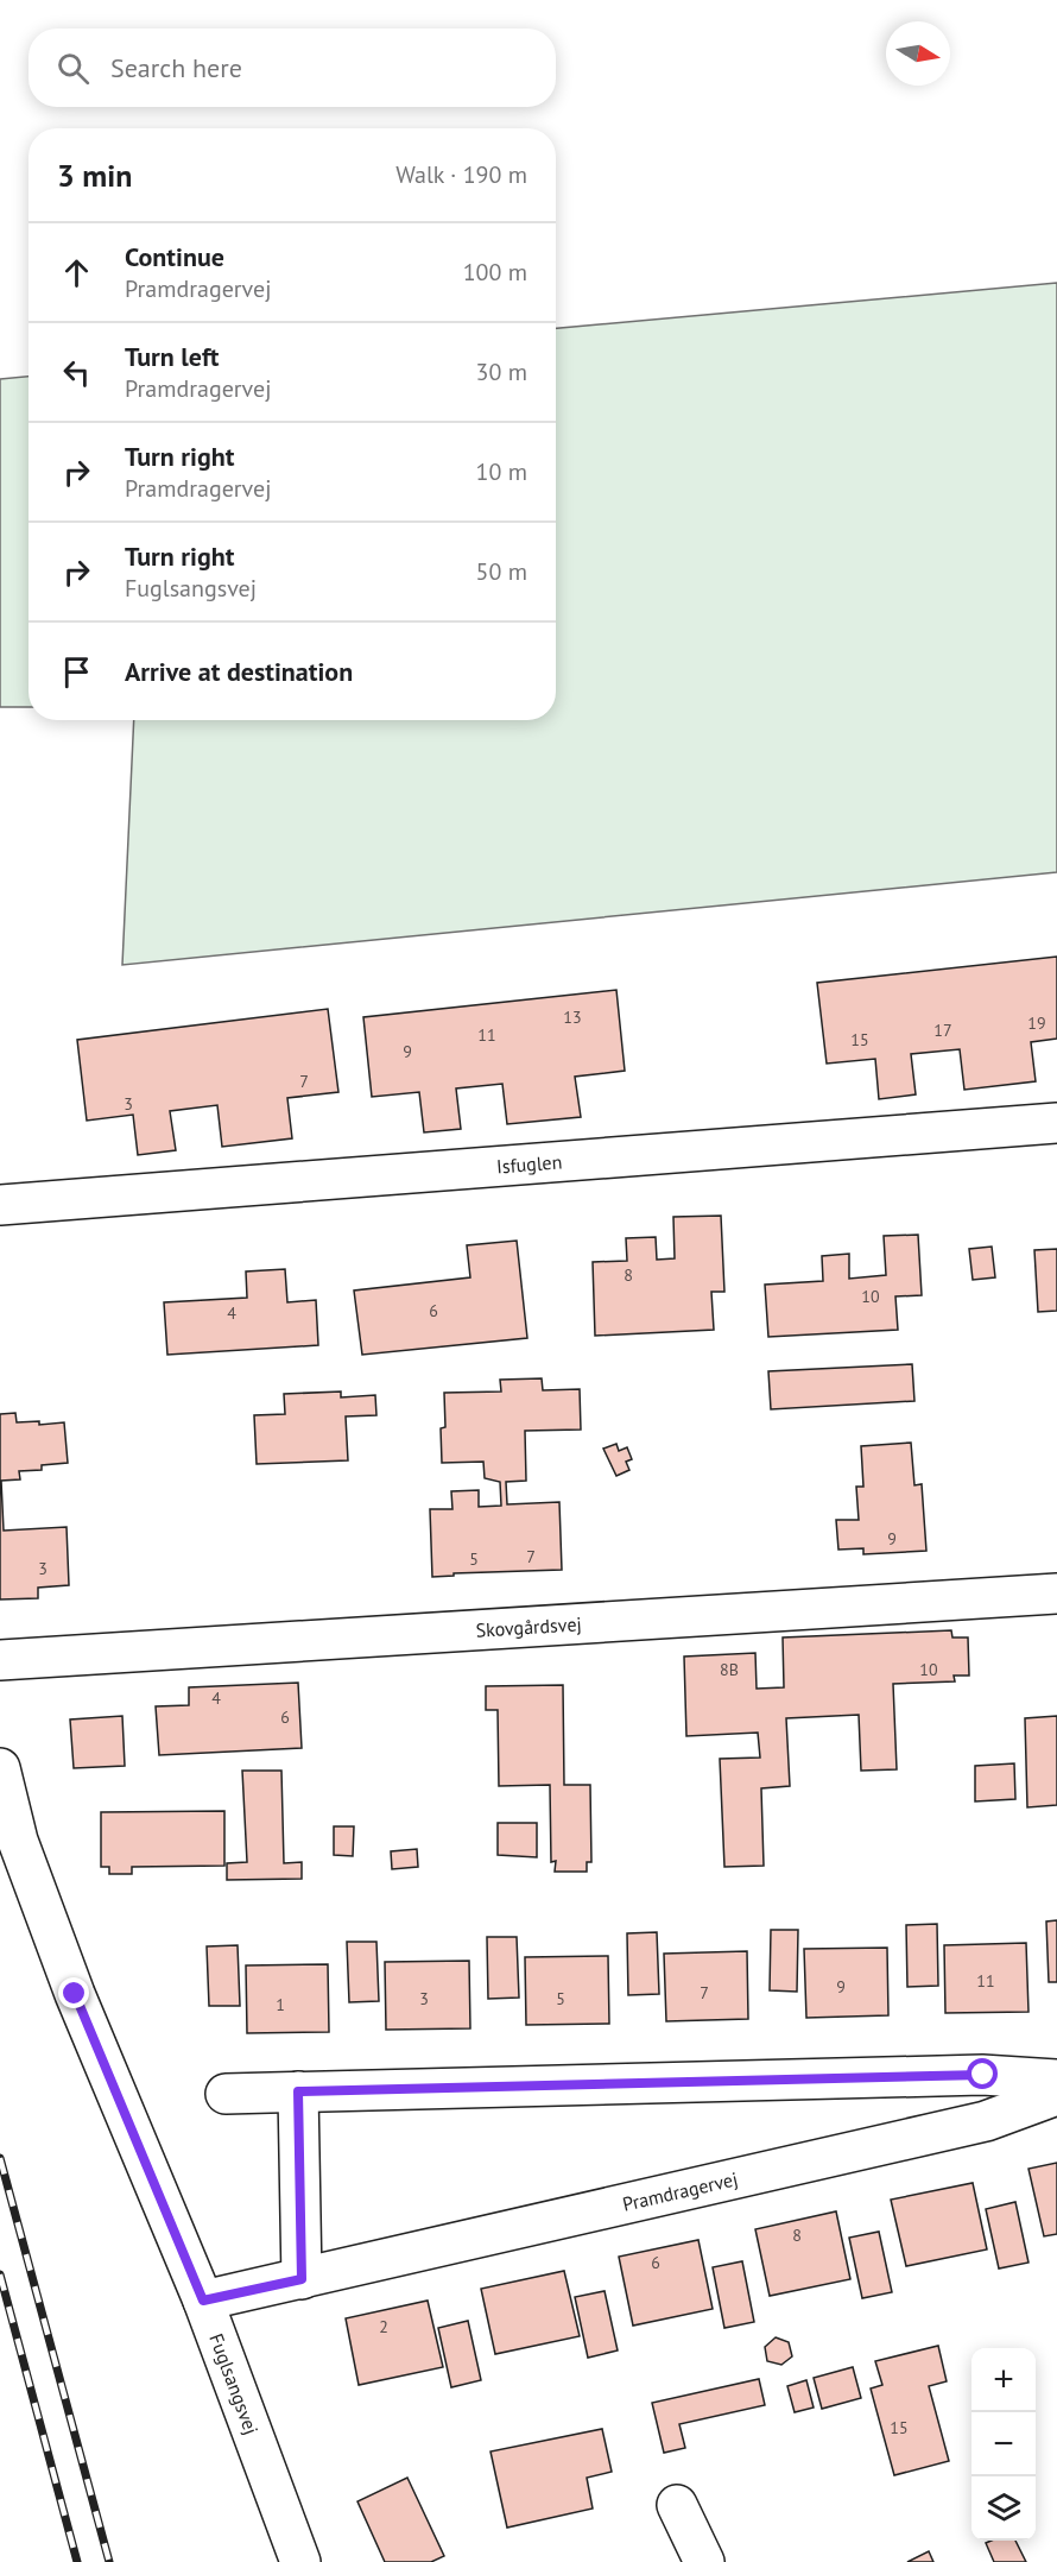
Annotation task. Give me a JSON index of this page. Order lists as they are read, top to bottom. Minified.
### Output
{"streets":{"street":["Isfuglen","Skovgårdsvej","Pramdragervej","Fuglsangsvej"]},"crossings":[["Pramdragervej","Fuglsangsvej"]],"house_numbers":["13","19","17","11","15","9","7","3","8","10","6","4","9","7","5","3","8B","10","4","6","11","9","7","3","5","1","8","6","2","15"],"north":"right","page":{"search":"Search here","heading":["3 min","Walk · 190 m"],"list":[["Continue","Pramdragervej","100 m"],["Turn left","Pramdragervej","30 m"],["Turn right","Pramdragervej","10 m"],["Turn right","Fuglsangsvej","50 m"],"Arrive at destination"],"map_buttons":["+","−"]}}
